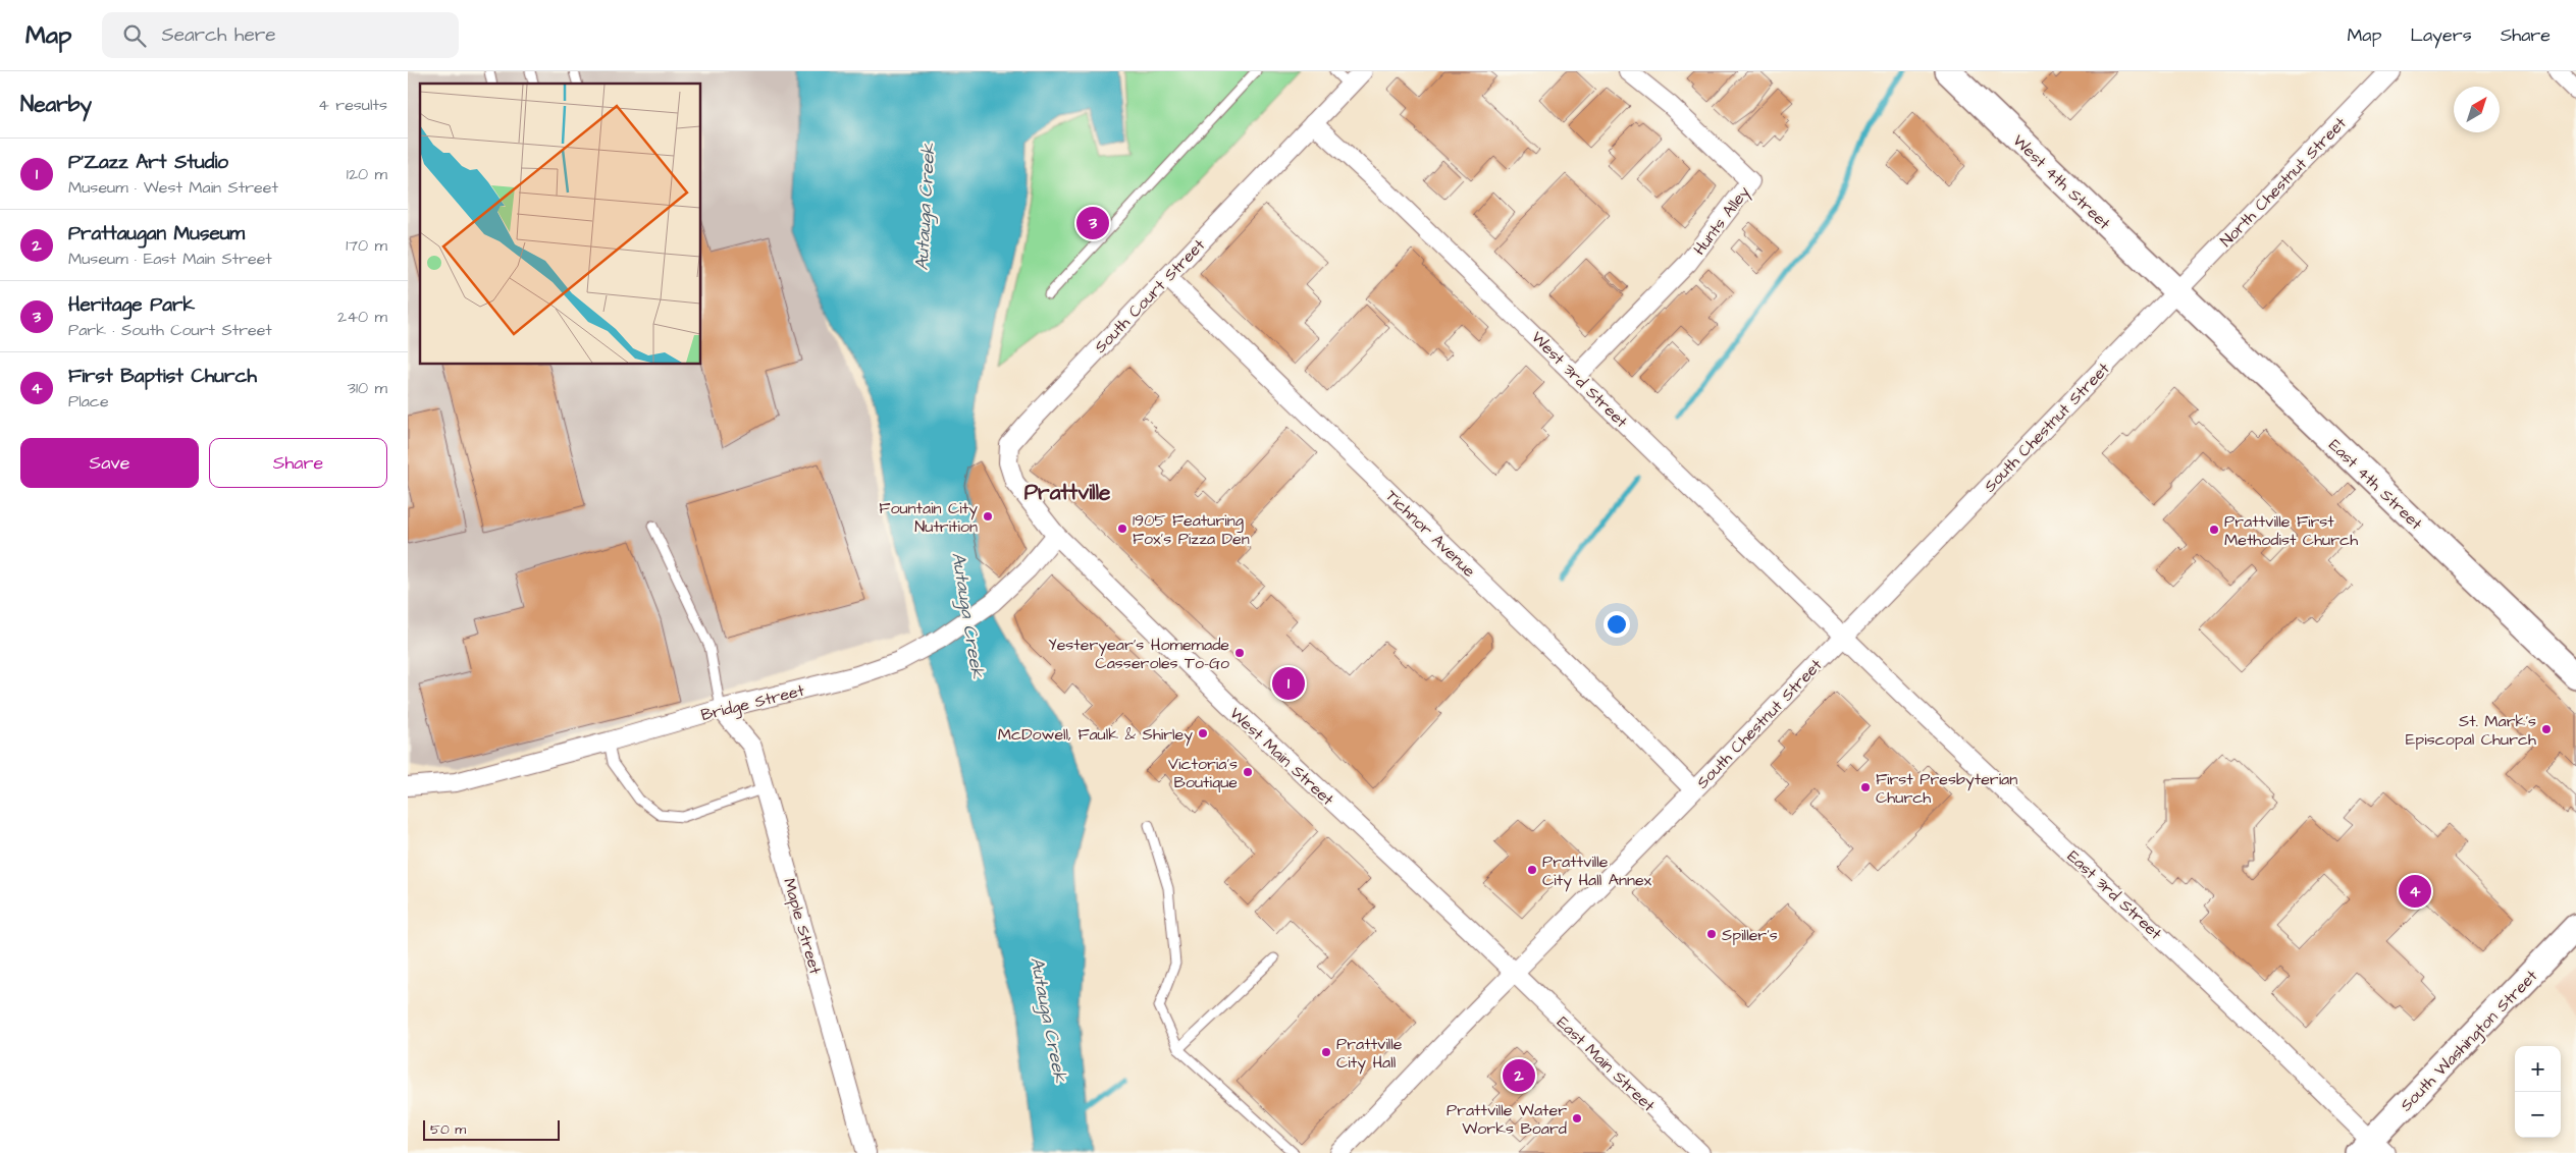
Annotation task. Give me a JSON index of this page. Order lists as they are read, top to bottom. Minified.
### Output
{"streets":{"main road":["West 4th Street","East 4th Street","South Washington Street"],"street":["North Chestnut Street","Hunts Alley","South Court Street","West 3rd Street","South Chestnut Street","Tichnor Avenue","Bridge Street","West Main Street","East 3rd Street","Maple Street","East Main Street"]},"crossings":[["West 4th Street","North Chestnut Street"],["West 4th Street","South Chestnut Street"],["West 4th Street","East 4th Street"],["North Chestnut Street","South Chestnut Street"],["North Chestnut Street","East 4th Street"],["Hunts Alley","West 3rd Street"],["South Court Street","West 3rd Street"],["South Court Street","Tichnor Avenue"],["South Court Street","Bridge Street"],["South Court Street","West Main Street"],["West 3rd Street","South Chestnut Street"],["West 3rd Street","East 3rd Street"],["South Chestnut Street","East 4th Street"],["South Chestnut Street","Tichnor Avenue"],["South Chestnut Street","West Main Street"],["South Chestnut Street","East 3rd Street"],["South Chestnut Street","East Main Street"],["Bridge Street","West Main Street"],["Bridge Street","Maple Street"],["West Main Street","East Main Street"],["East 3rd Street","South Washington Street"]],"districts":["Prattville"],"water":["Autauga Creek"],"places":["Fountain City Nutrition","1905 Featuring Fox's Pizza Den","Prattville First Methodist Church","Yesteryear's Homemade Casseroles To-Go","St. Mark's Episcopal Church","McDowell, Faulk & Shirley","Victoria's Boutique","First Presbyterian Church","Prattville City Hall Annex","Spiller's","Prattville City Hall","Prattville Water Works Board"],"scale_bar":"50 m","north":"top right","page":{"header":"Map","search":"Search here","nav":["Map","Layers","Share"],"heading":["Nearby","4 results"],"list":[{"mark":"1","name":"P'Zazz Art Studio","note":"Museum · West Main Street","value":"120 m"},{"mark":"2","name":"Prattaugan Museum","note":"Museum · East Main Street","value":"170 m"},{"mark":"3","name":"Heritage Park","note":"Park · South Court Street","value":"240 m"},{"mark":"4","name":"First Baptist Church","note":"Place","value":"310 m"}],"pins":["3","1","4","2"],"buttons":["Save","Share"],"map_buttons":["+","−"],"scale":"50 m"}}
